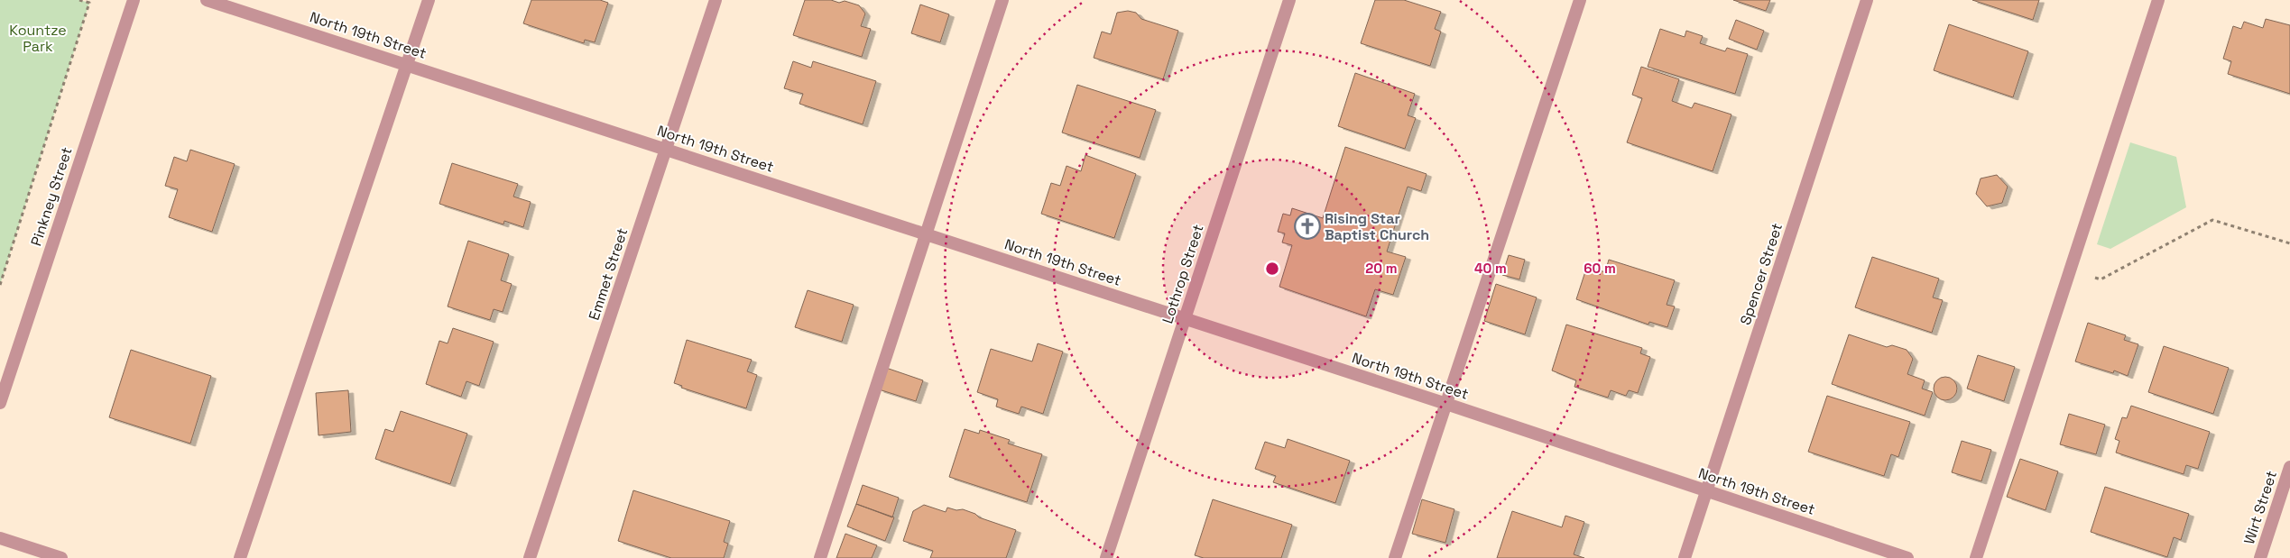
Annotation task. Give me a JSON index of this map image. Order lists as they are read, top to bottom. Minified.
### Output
{"streets":{"street":["North 19th Street","Pinkney Street","Emmet Street","Lothrop Street","Spencer Street","Wirt Street"]},"crossings":[["North 19th Street","Emmet Street"],["North 19th Street","Lothrop Street"],["North 19th Street","Spencer Street"]],"parks":["Kountze Park"],"places":{"church":["Rising Star Baptist Church"]},"rings":["20 m","40 m","60 m"]}
